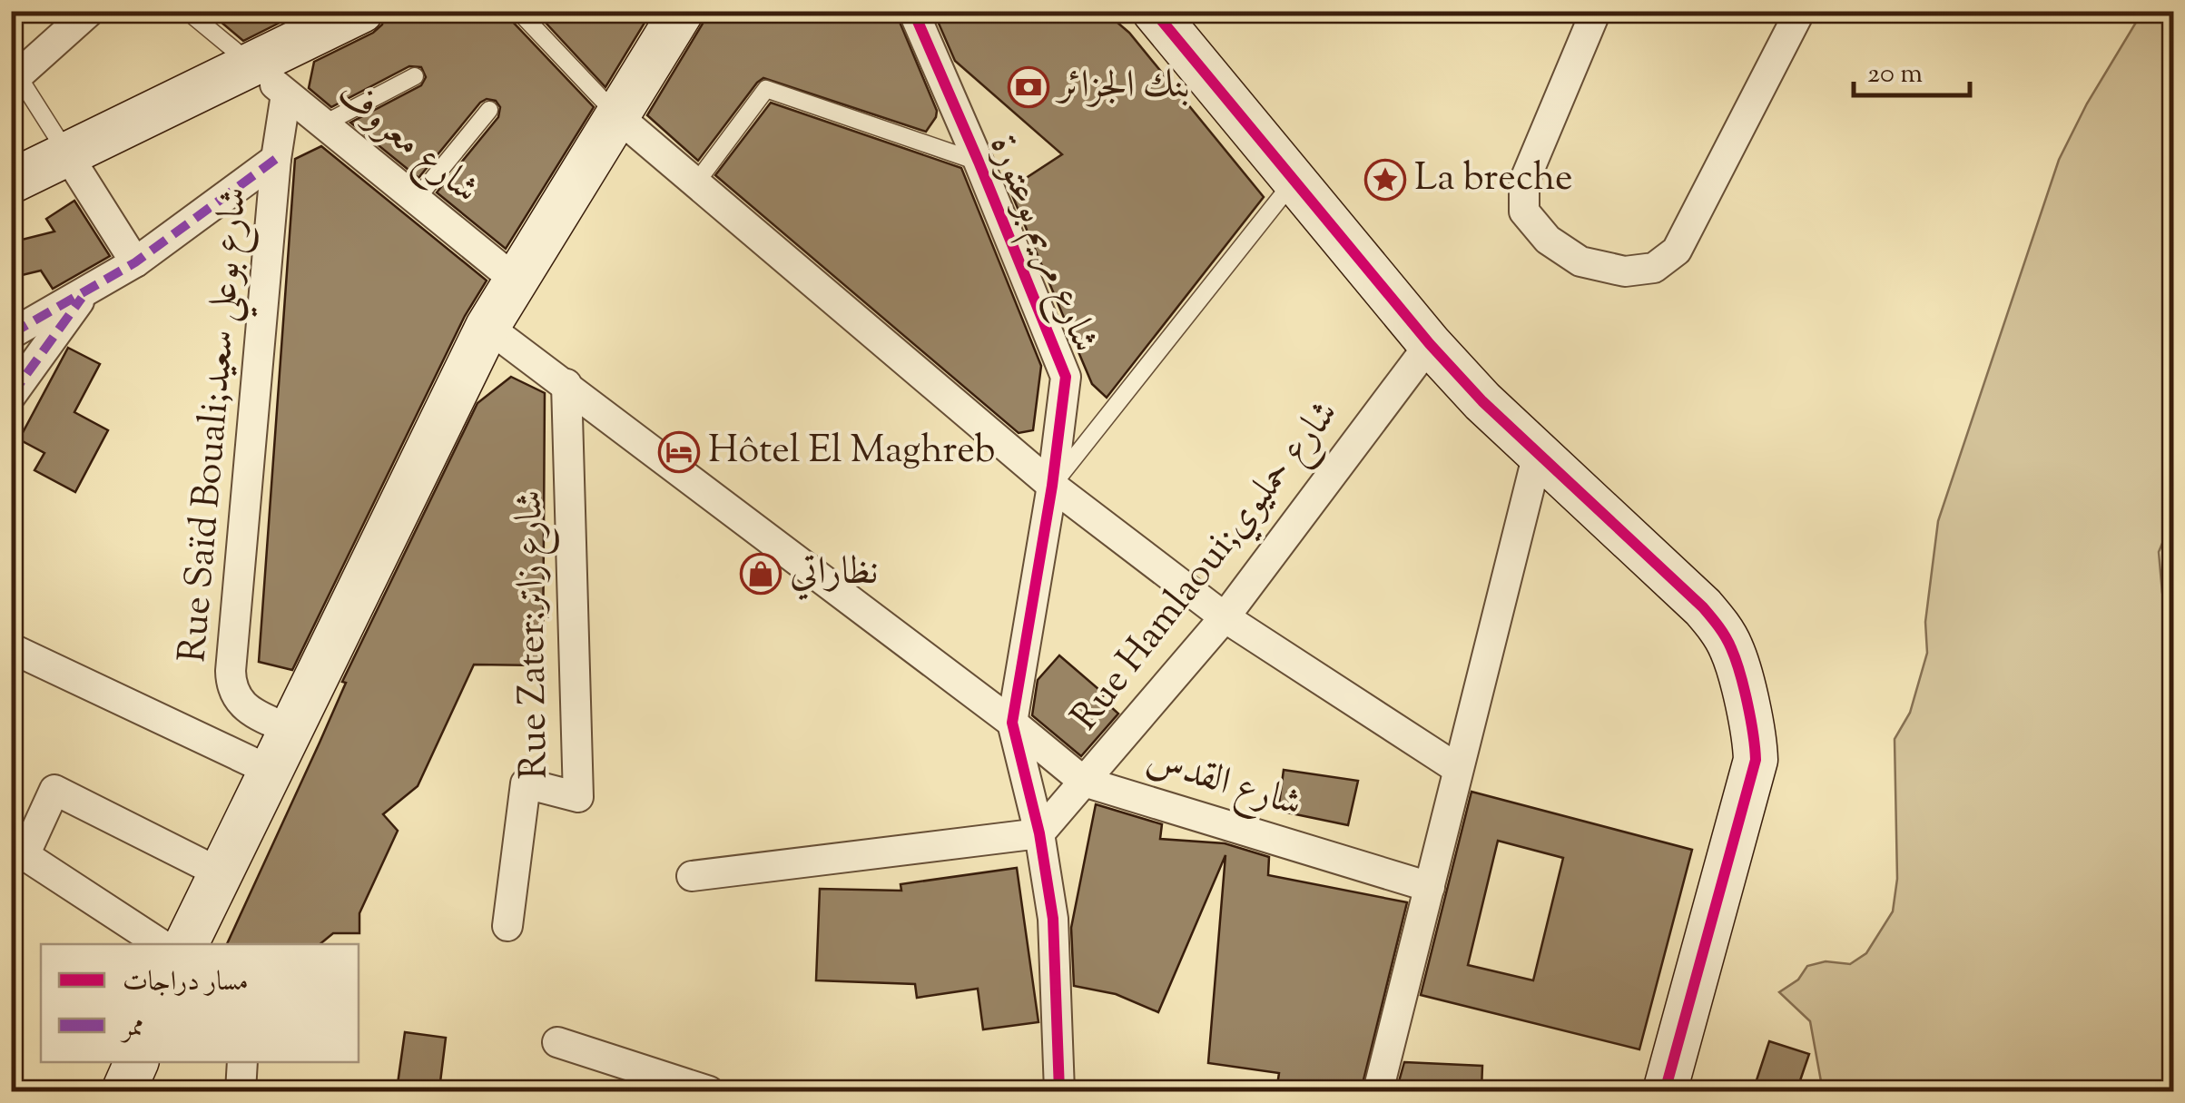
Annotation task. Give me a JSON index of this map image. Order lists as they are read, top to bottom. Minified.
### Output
{"streets":{"street":["شارع معروف","شارع مريم بوعتورة","Rue Saïd Bouali;شارع بوعلي سعيد","Rue Hamlaoui;شارع حمليوي","Rue Zater;شارع زاتر","شارع القدس"]},"crossings":[["شارع معروف","Rue Saïd Bouali;شارع بوعلي سعيد"],["شارع مريم بوعتورة","شارع القدس"],["Rue Hamlaoui;شارع حمليوي","شارع القدس"],["Rue Zater;شارع زاتر","شارع القدس"]],"places":{"bank":["بنك الجزائر"],"place":["La breche"],"hotel":["Hôtel El Maghreb"],"shop":["نظاراتي"]},"legend":["مسار دراجات","ممر"],"scale_bar":"20 m"}
